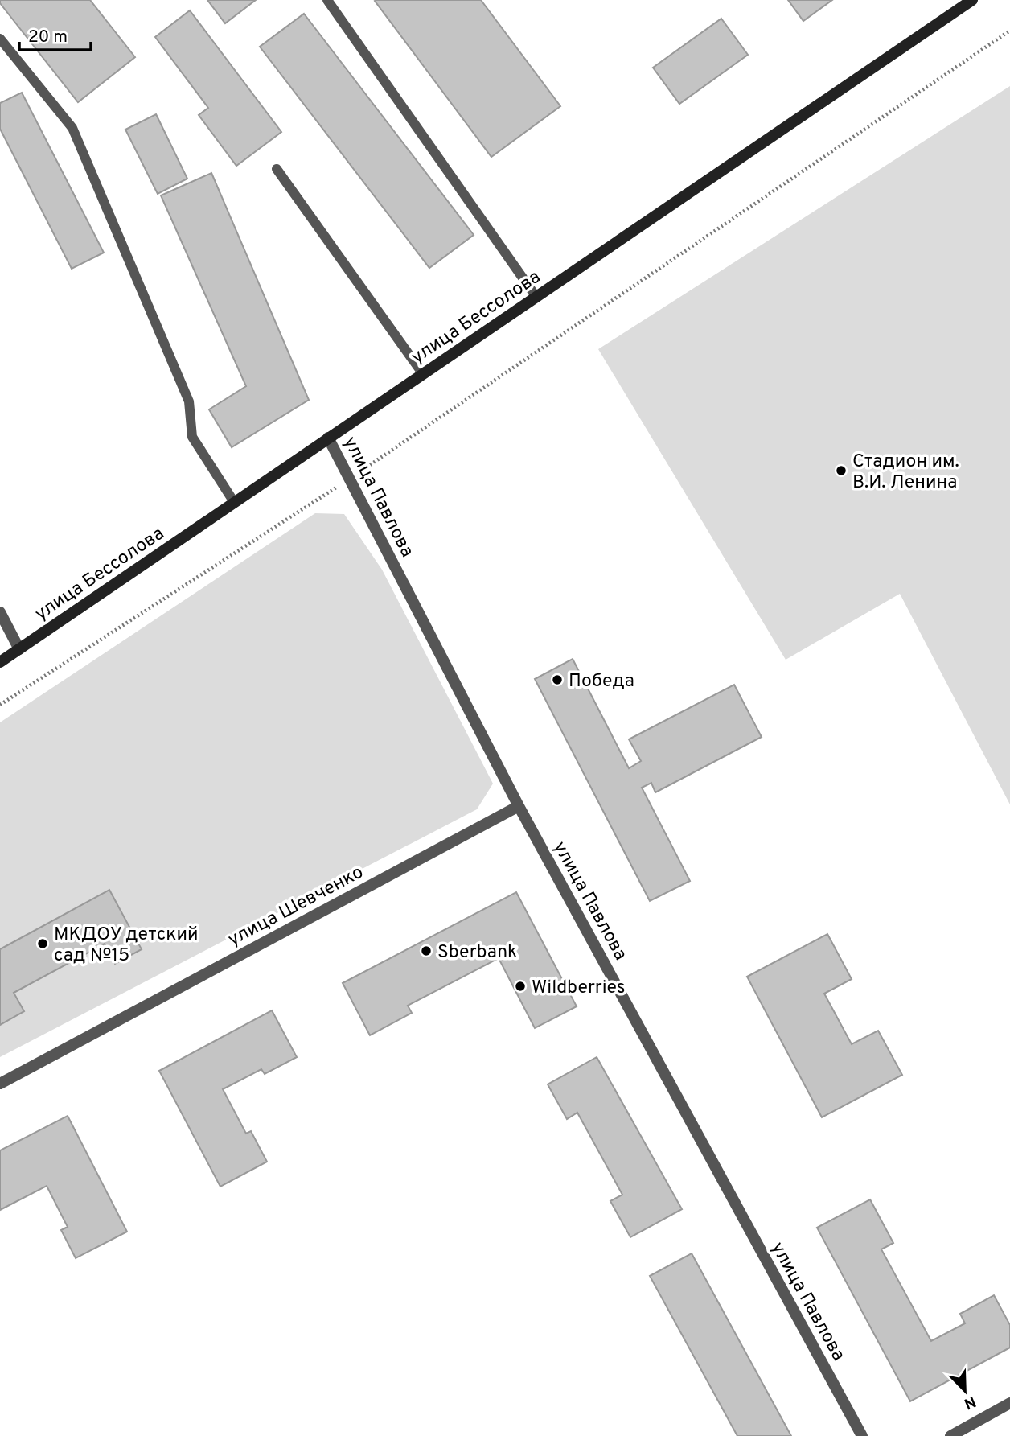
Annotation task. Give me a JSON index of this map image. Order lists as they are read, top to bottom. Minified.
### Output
{"streets":{"main road":["улица Бессолова"],"street":["улица Павлова","улица Шевченко"]},"crossings":[["улица Бессолова","улица Павлова"],["улица Павлова","улица Шевченко"]],"places":["Стадион им. В.И. Ленина","Победа","МКДОУ детский сад №15","Sberbank","Wildberries"],"scale_bar":"20 m","north":"bottom right"}
